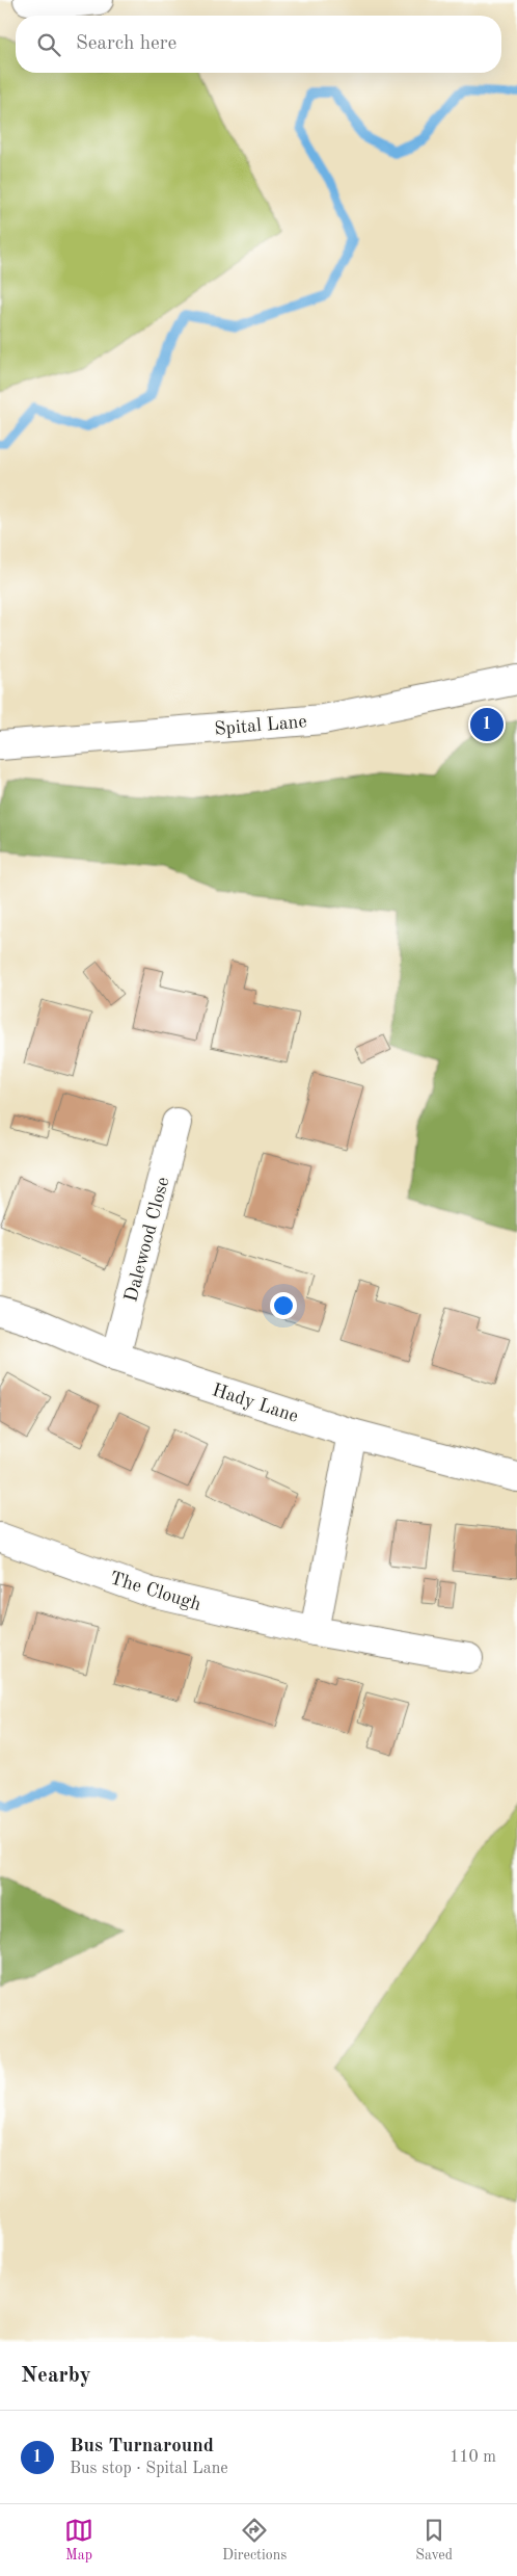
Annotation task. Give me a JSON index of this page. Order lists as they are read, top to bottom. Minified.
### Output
{"streets":{"street":["Spital Lane","Dalewood Close","Hady Lane","The Clough"]},"crossings":[["Dalewood Close","Hady Lane"]],"page":{"search":"Search here","pins":"1","heading":"Nearby","list":[{"mark":"1","name":"Bus Turnaround","note":"Bus stop · Spital Lane","value":"110 m"}],"nav":["Map","Directions","Saved"]}}
